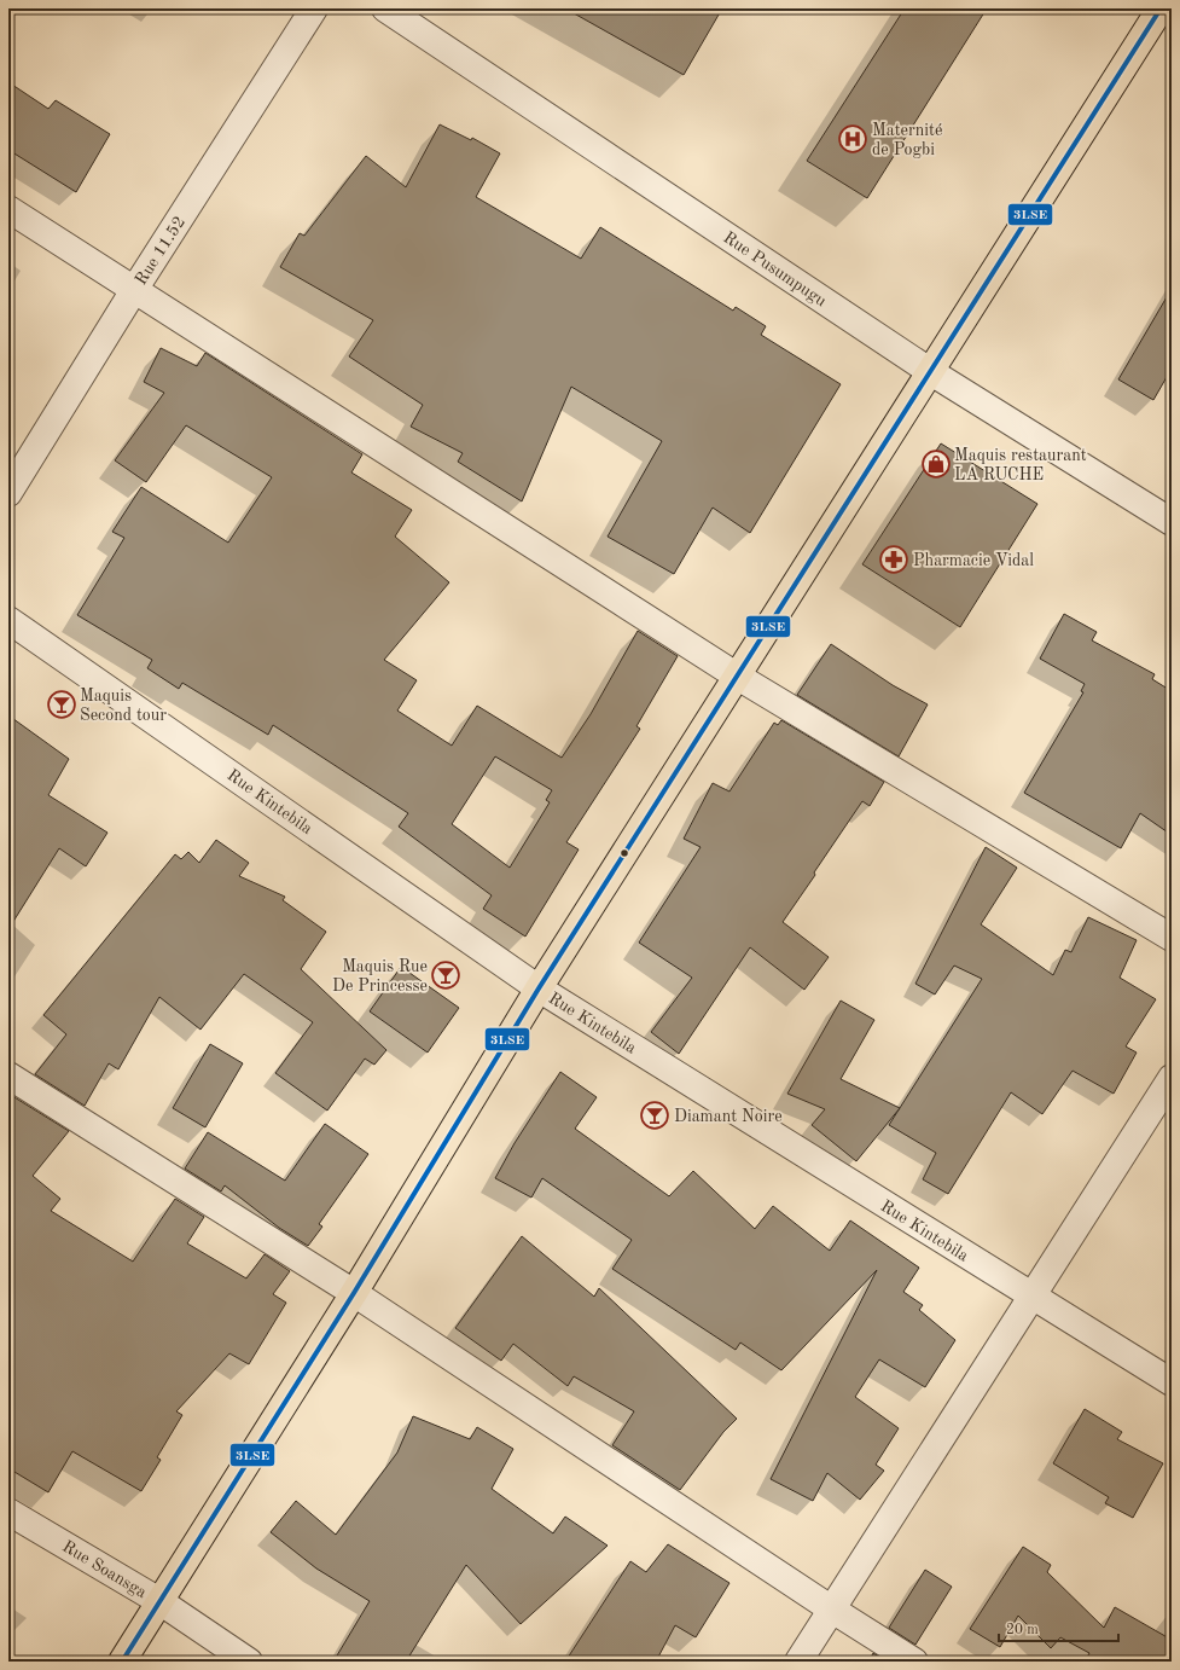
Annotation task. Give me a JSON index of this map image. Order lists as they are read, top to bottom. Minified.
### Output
{"streets":{"street":["Rue 11.52","Rue Pusumpugu","Rue Kintebila","Rue Soansga"]},"places":{"hospital":["Maternité de Pogbi"],"shop":["Maquis restaurant LA RUCHE"],"pharmacy":["Pharmacie Vidal"],"bar":["Maquis Second tour","Maquis Rue De Princesse","Diamant Noire"]},"lines":["transit line 3LSE"],"scale_bar":"20 m"}
